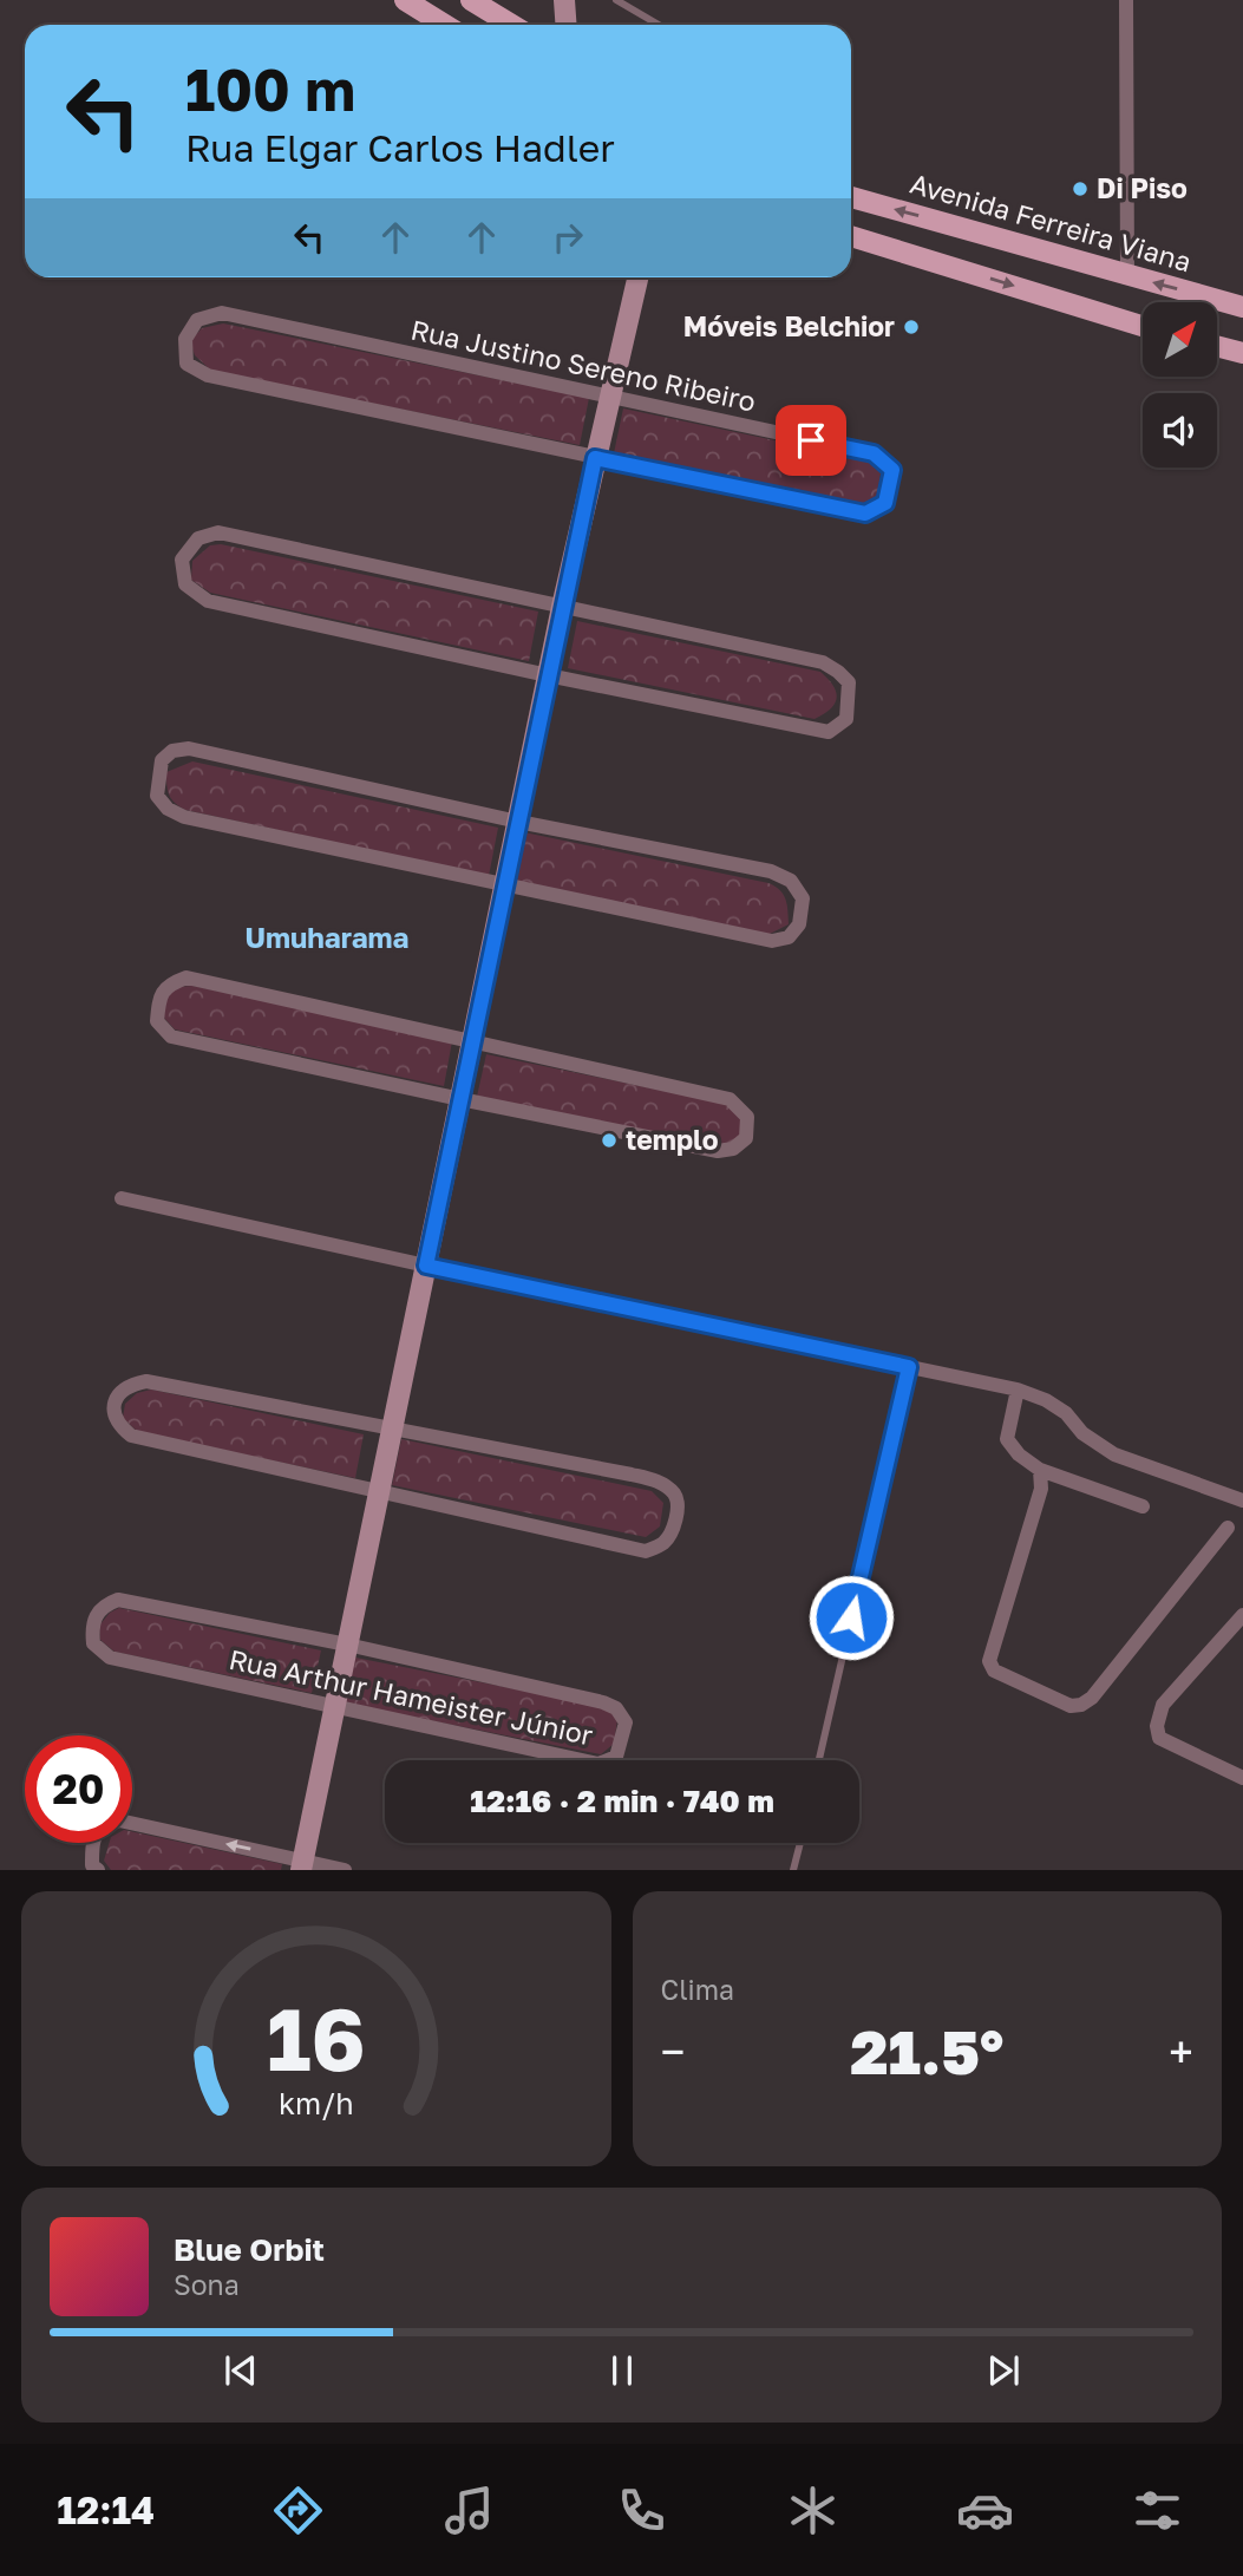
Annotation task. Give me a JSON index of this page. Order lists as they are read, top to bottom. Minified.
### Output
{"streets":{"main road":["Avenida Ferreira Viana"],"street":["Rua Justino Sereno Ribeiro","Rua Arthur Hameister Júnior"]},"districts":["Umuharama"],"places":["Di Piso","Móveis Belchior","templo"],"north":"top right","page":{"turn":["100 m","Rua Elgar Carlos Hadler"],"limit":"20","trip":"12:16 · 2 min · 740 m","tile":"Clima","heat":["−","21.5°","+"],"song":["Blue Orbit","Sona"],"tabs":"12:14","gauge":["16","km/h"]}}
